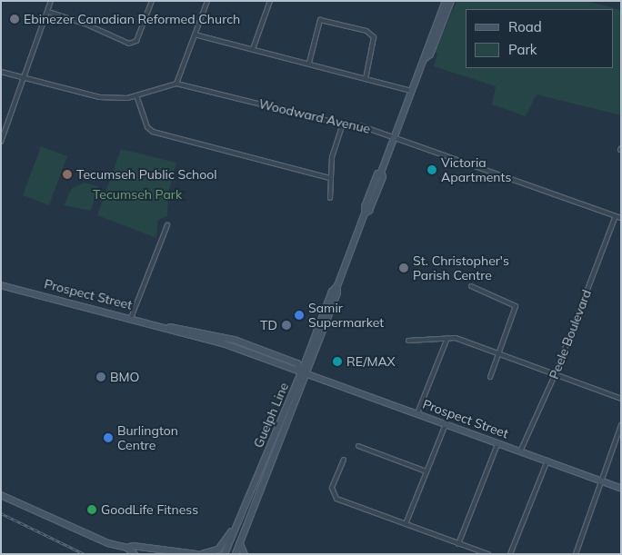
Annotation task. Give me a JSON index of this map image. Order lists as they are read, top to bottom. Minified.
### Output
{"streets":{"main road":["Prospect Street","Guelph Line"],"street":["Woodward Avenue","Peele Boulevard"]},"crossings":[["Woodward Avenue","Peele Boulevard"],["Woodward Avenue","Guelph Line"],["Prospect Street","Peele Boulevard"],["Prospect Street","Guelph Line"]],"parks":["Tecumseh Park"],"places":["Ebinezer Canadian Reformed Church","Victoria Apartments","Tecumseh Public School","St. Christopher's Parish Centre","Samir Supermarket","TD","RE/MAX","BMO","Burlington Centre","GoodLife Fitness"],"legend":["Road","Park"]}
